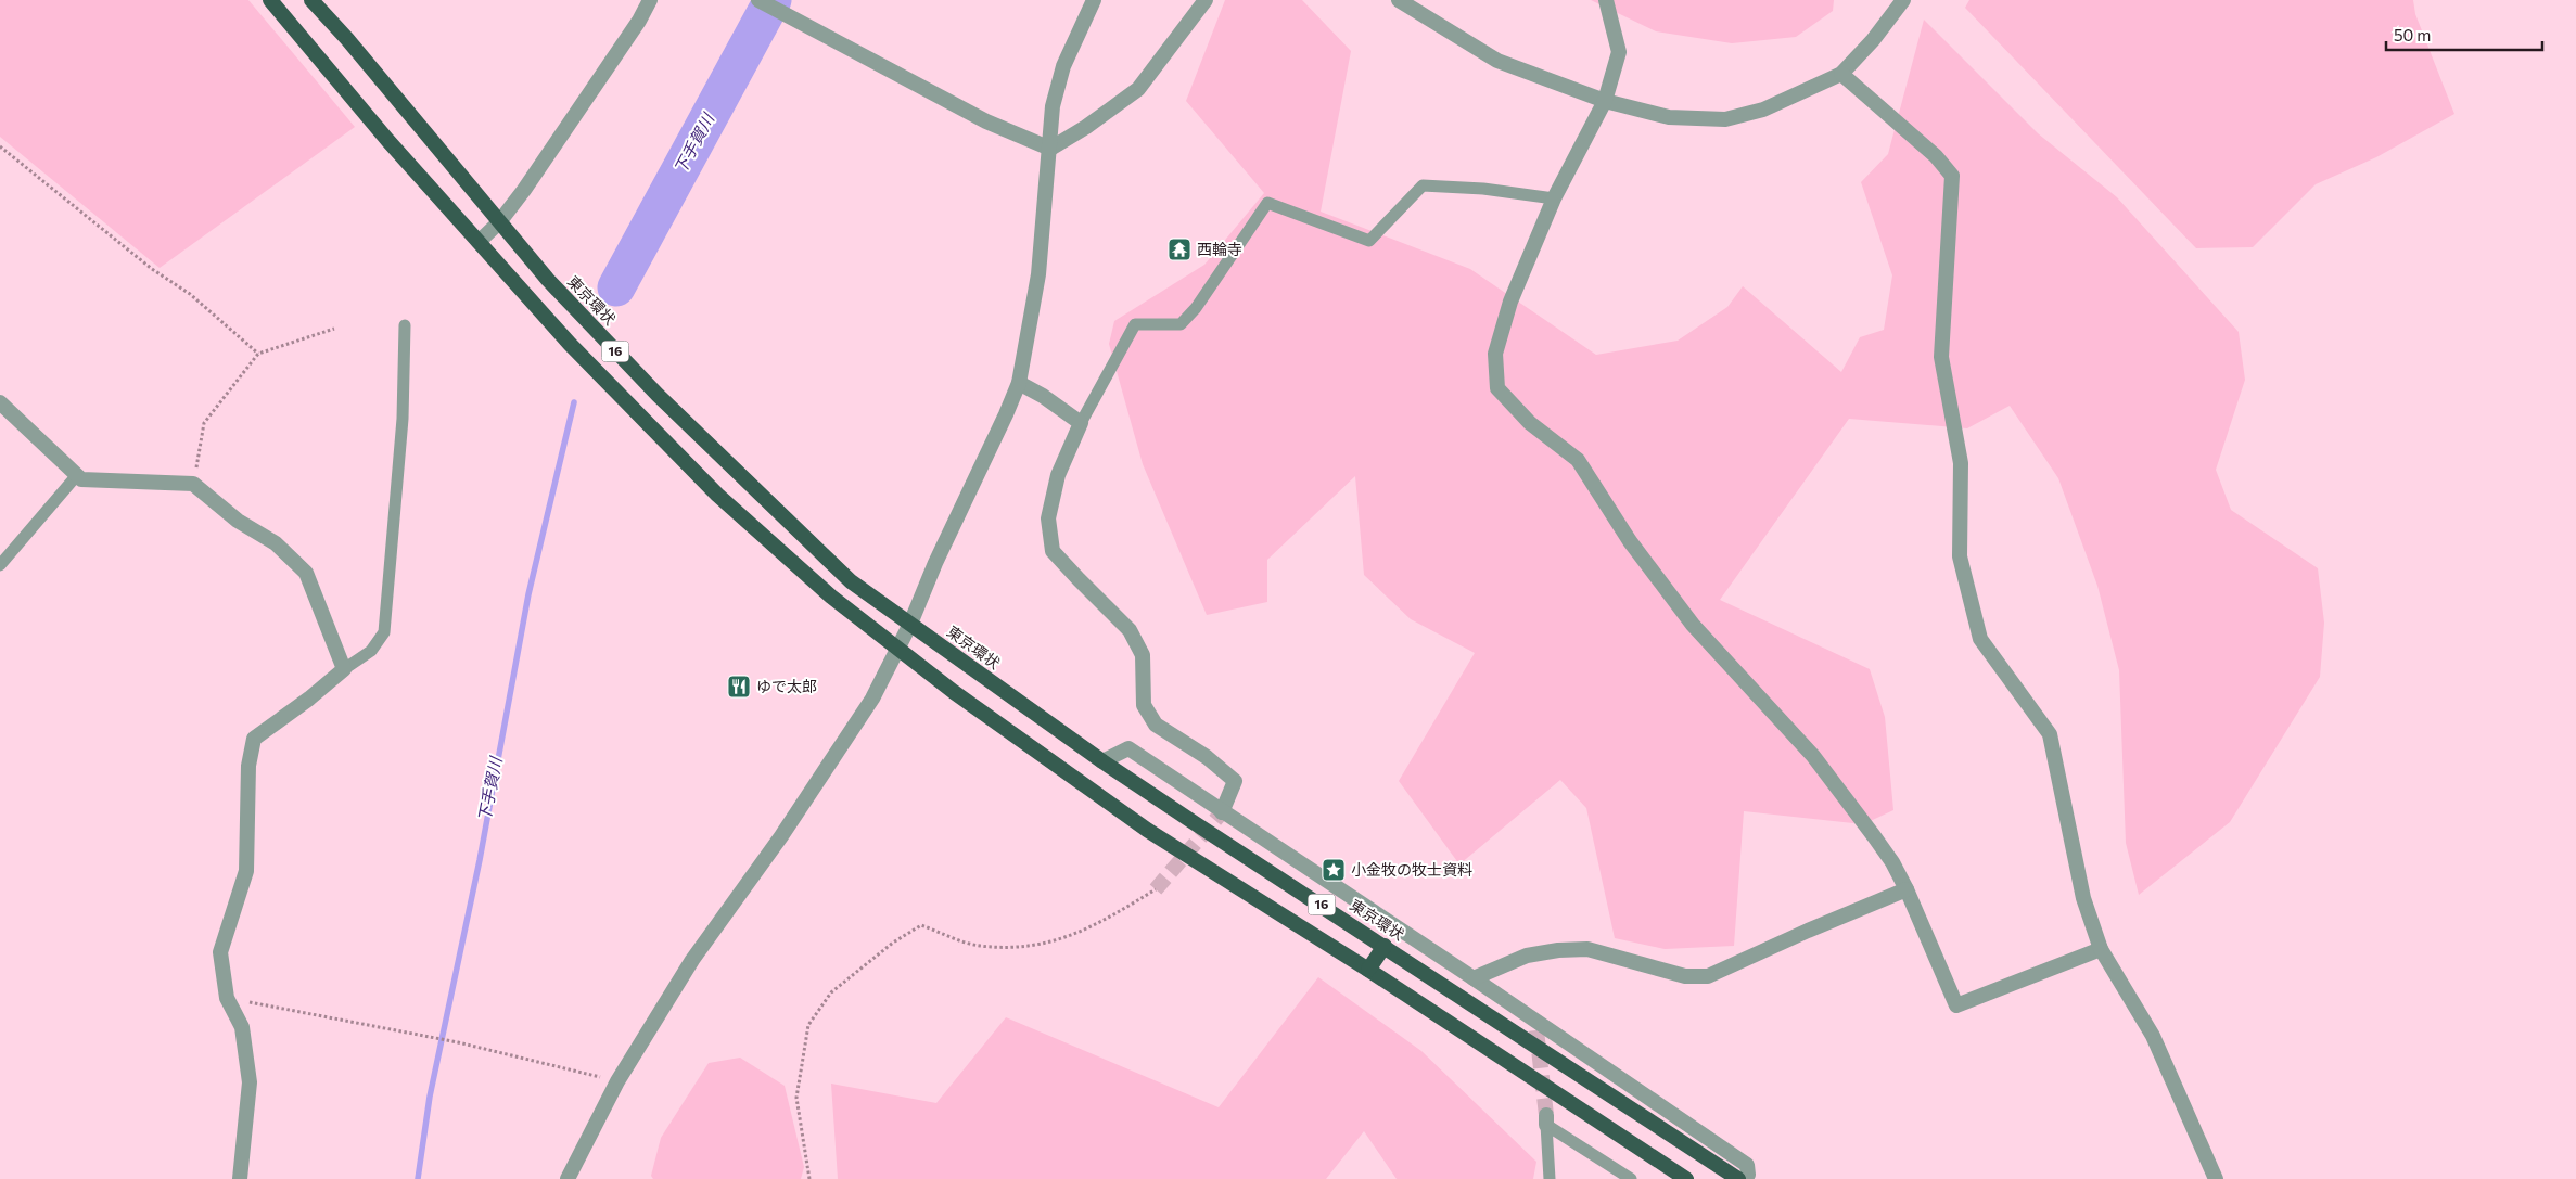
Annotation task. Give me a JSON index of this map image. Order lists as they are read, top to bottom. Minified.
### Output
{"streets":{"highway":["東京環状","16"]},"water":["下手賀川"],"places":{"temple":["西輪寺"],"restaurant":["ゆで太郎"],"place":["小金牧の牧士資料"]},"scale_bar":"50 m"}
